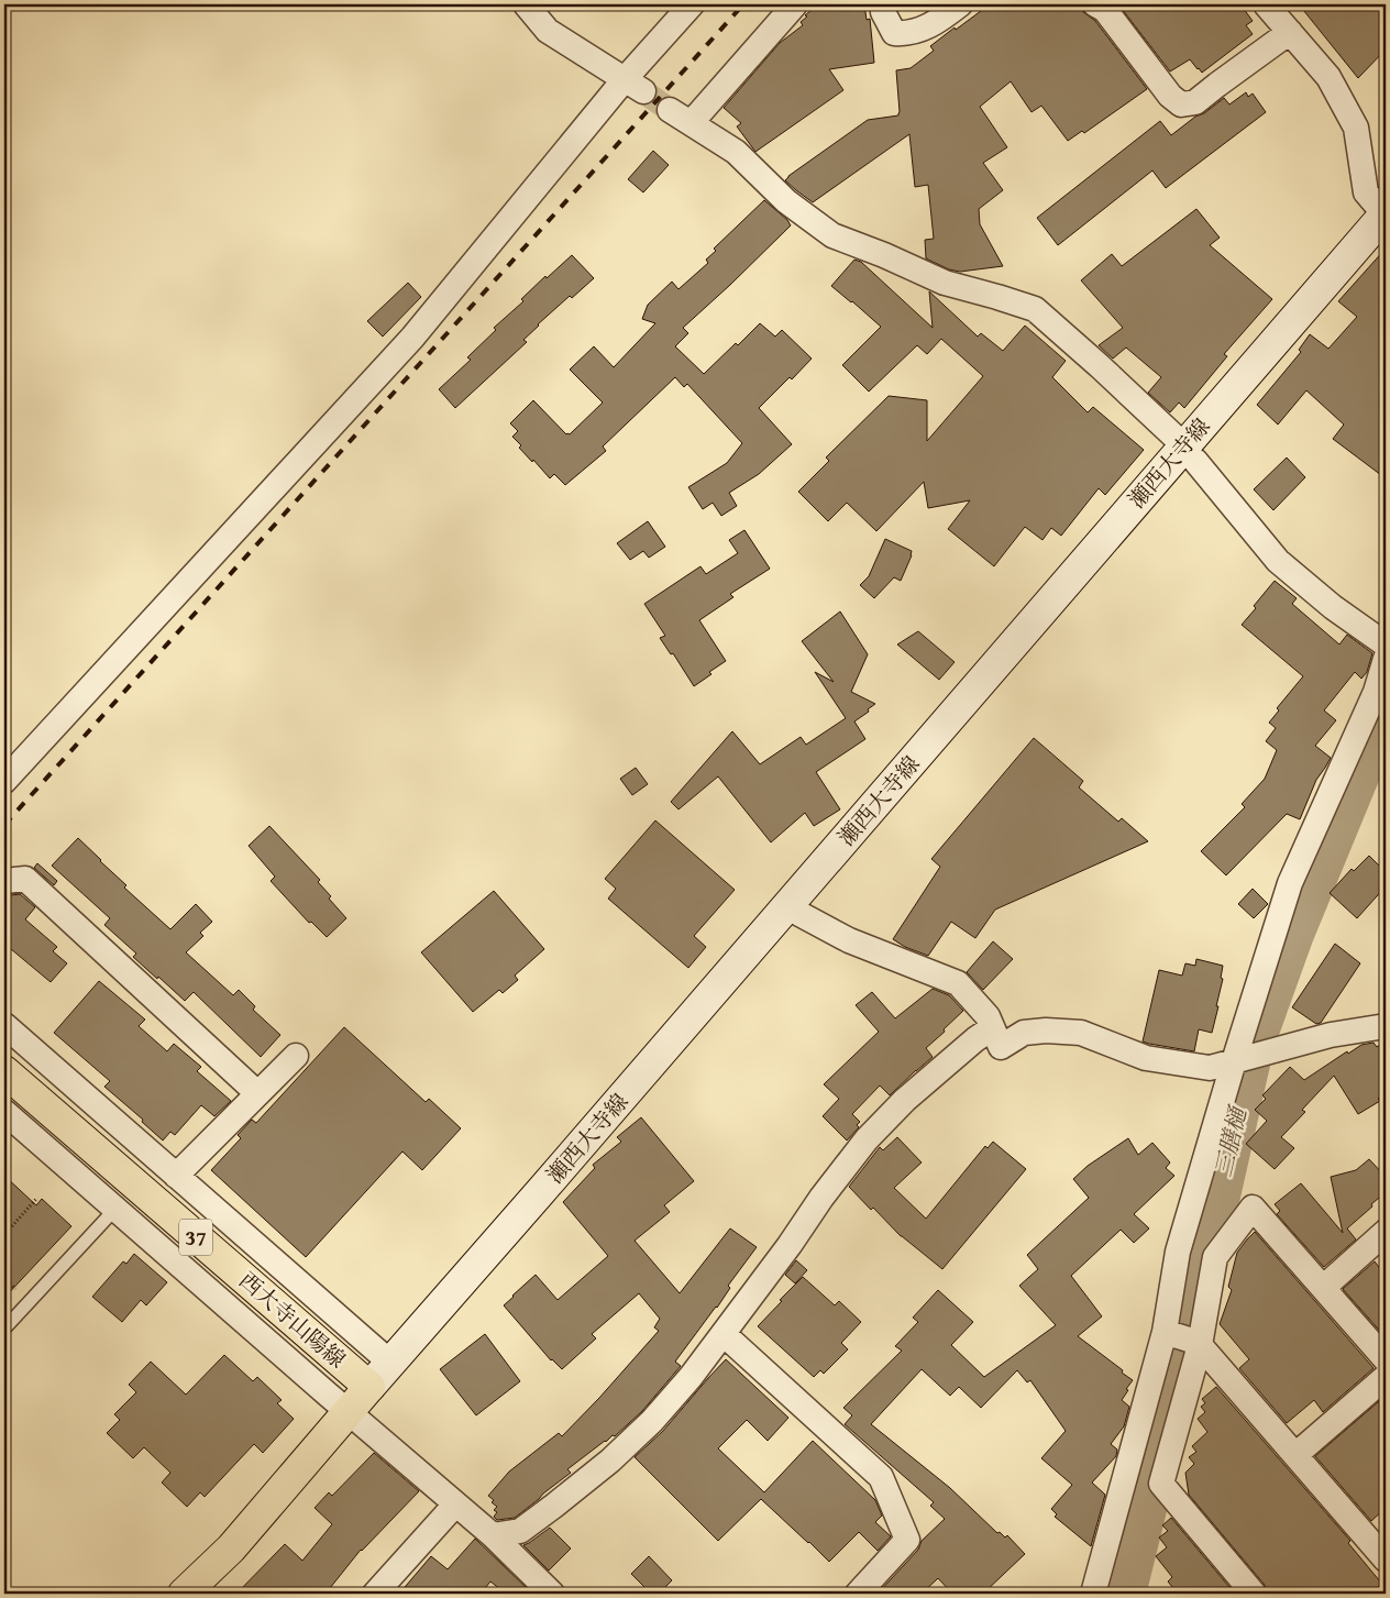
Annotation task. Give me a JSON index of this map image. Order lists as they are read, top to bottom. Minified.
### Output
{"streets":{"main road":["瀬西大寺線","37","西大寺山陽線"]},"crossings":[["瀬西大寺線","西大寺山陽線"]],"water":["三膳樋"]}
